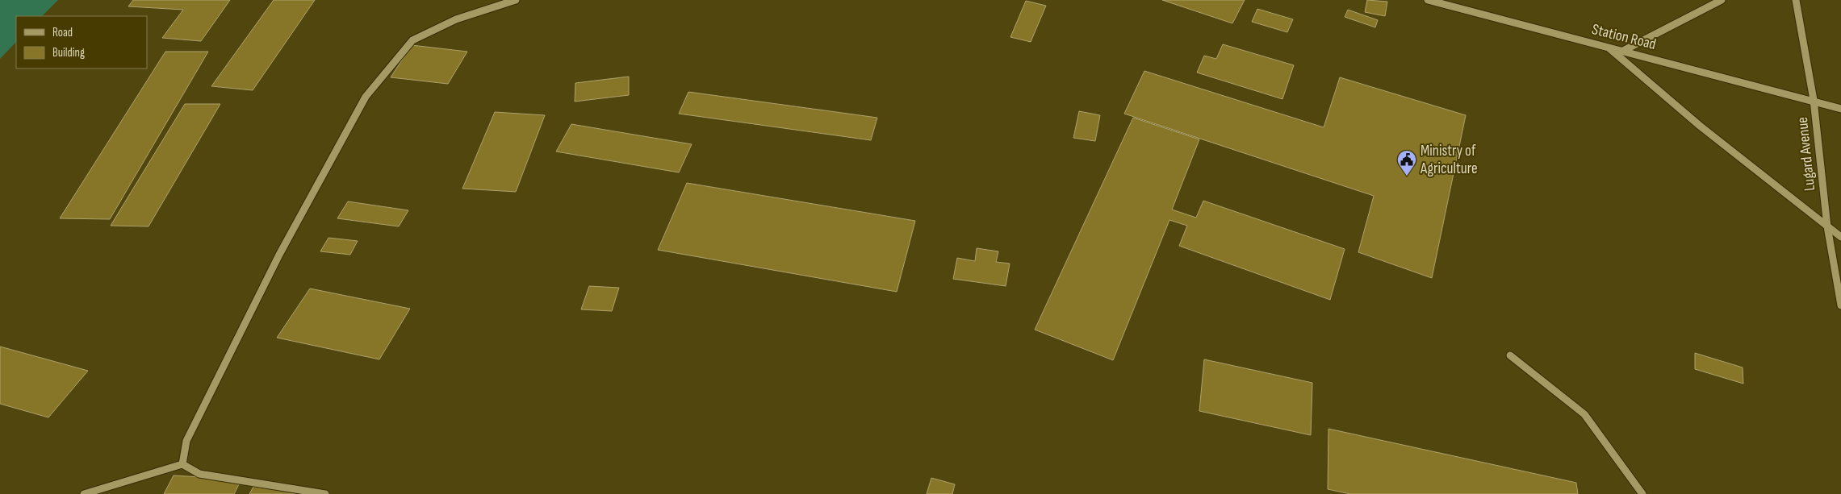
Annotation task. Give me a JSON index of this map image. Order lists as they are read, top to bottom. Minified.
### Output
{"streets":{"street":["Station Road","Lugard Avenue"]},"crossings":[["Station Road","Lugard Avenue"]],"places":{"public building":["Ministry of Agriculture"]},"legend":["Road","Building"]}
